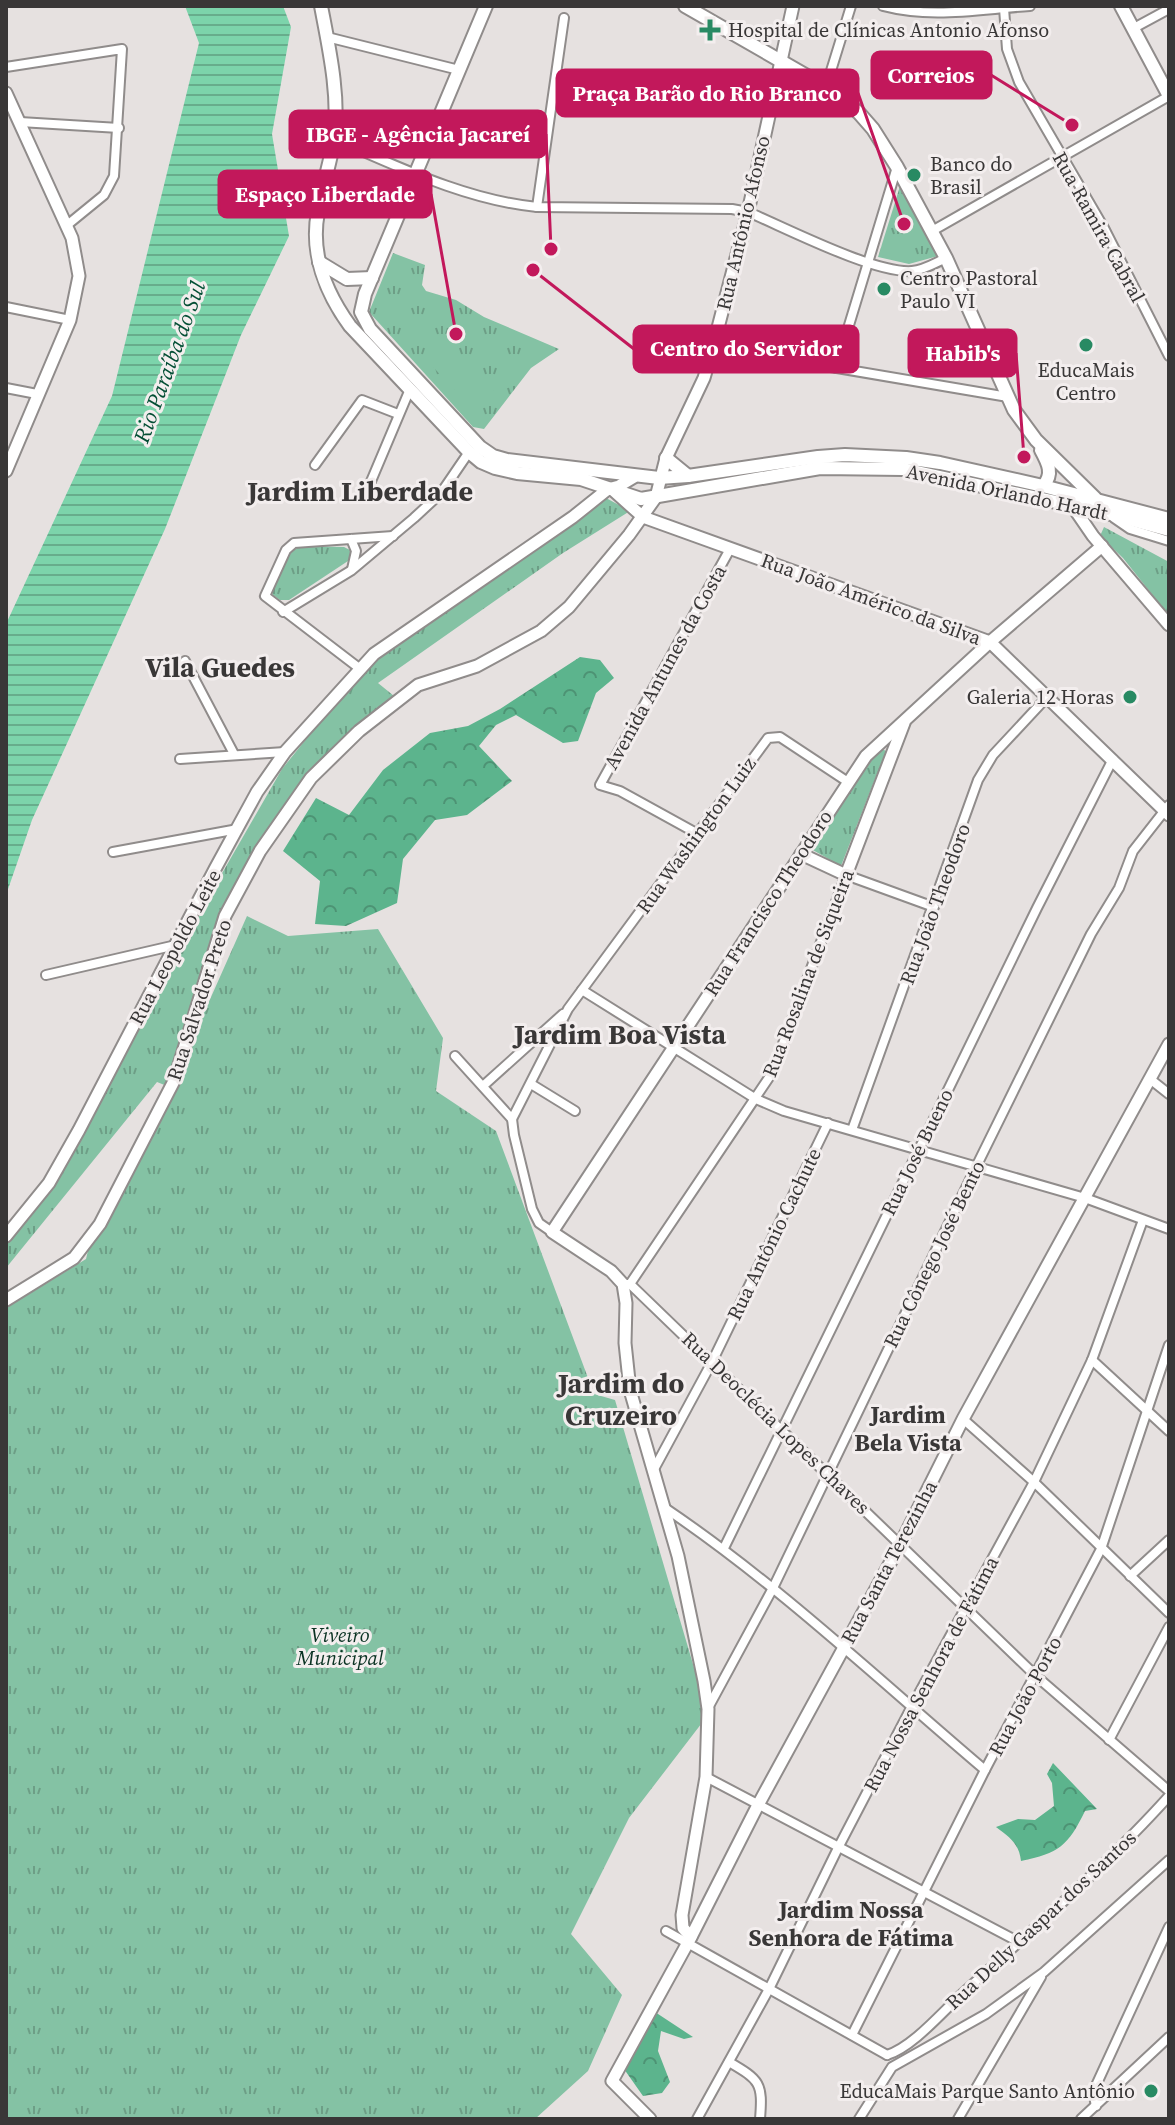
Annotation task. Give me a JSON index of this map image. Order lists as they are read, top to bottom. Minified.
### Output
{"streets":{"main road":["Avenida Orlando Hardt"],"street":["Rua Antônio Afonso","Rua Ramira Cabral","Rua João Américo da Silva","Avenida Antunes da Costa","Rua Washington Luiz","Rua Francisco Theodoro","Rua João Theodoro","Rua Leopoldo Leite","Rua Rosalina de Siqueira","Rua Salvador Preto","Rua José Bueno","Rua Antônio Cachute","Rua Cônego José Bento","Rua Deoclécia Lopes Chaves","Rua Santa Terezinha","Rua Nossa Senhora de Fátima","Rua João Porto","Rua Delly Gaspar dos Santos"]},"crossings":[["Rua Antônio Afonso","Avenida Orlando Hardt"],["Rua Antônio Afonso","Rua Salvador Preto"],["Avenida Orlando Hardt","Rua João Américo da Silva"],["Avenida Orlando Hardt","Rua Leopoldo Leite"],["Avenida Orlando Hardt","Rua Salvador Preto"],["Rua João Américo da Silva","Avenida Antunes da Costa"],["Rua João Américo da Silva","Rua Francisco Theodoro"],["Rua João Américo da Silva","Rua João Theodoro"],["Rua João Américo da Silva","Rua Leopoldo Leite"],["Rua João Américo da Silva","Rua Salvador Preto"],["Rua João Américo da Silva","Rua José Bueno"],["Rua João Américo da Silva","Rua Cônego José Bento"],["Avenida Antunes da Costa","Rua Washington Luiz"],["Rua Washington Luiz","Rua Francisco Theodoro"],["Rua Francisco Theodoro","Rua Rosalina de Siqueira"],["Rua Rosalina de Siqueira","Rua Deoclécia Lopes Chaves"],["Rua José Bueno","Rua Deoclécia Lopes Chaves"],["Rua Antônio Cachute","Rua Deoclécia Lopes Chaves"],["Rua Cônego José Bento","Rua Deoclécia Lopes Chaves"],["Rua Deoclécia Lopes Chaves","Rua Santa Terezinha"],["Rua Deoclécia Lopes Chaves","Rua Nossa Senhora de Fátima"],["Rua Deoclécia Lopes Chaves","Rua João Porto"],["Rua Deoclécia Lopes Chaves","Rua Delly Gaspar dos Santos"]],"districts":["Jardim Liberdade","Vila Guedes","Jardim Boa Vista","Jardim do Cruzeiro","Jardim Bela Vista","Jardim Nossa Senhora de Fátima"],"water":["Rio Paraíba do Sul"],"parks":["Viveiro Municipal"],"places":{"health":["Hospital de Clínicas Antonio Afonso"],"other":["Correios","Banco do Brasil","Praça Barão do Rio Branco","IBGE - Agência Jacareí","Centro do Servidor","Centro Pastoral Paulo VI","Espaço Liberdade","EducaMais Centro","Habib's","Galeria 12 Horas","EducaMais Parque Santo Antônio"]}}
